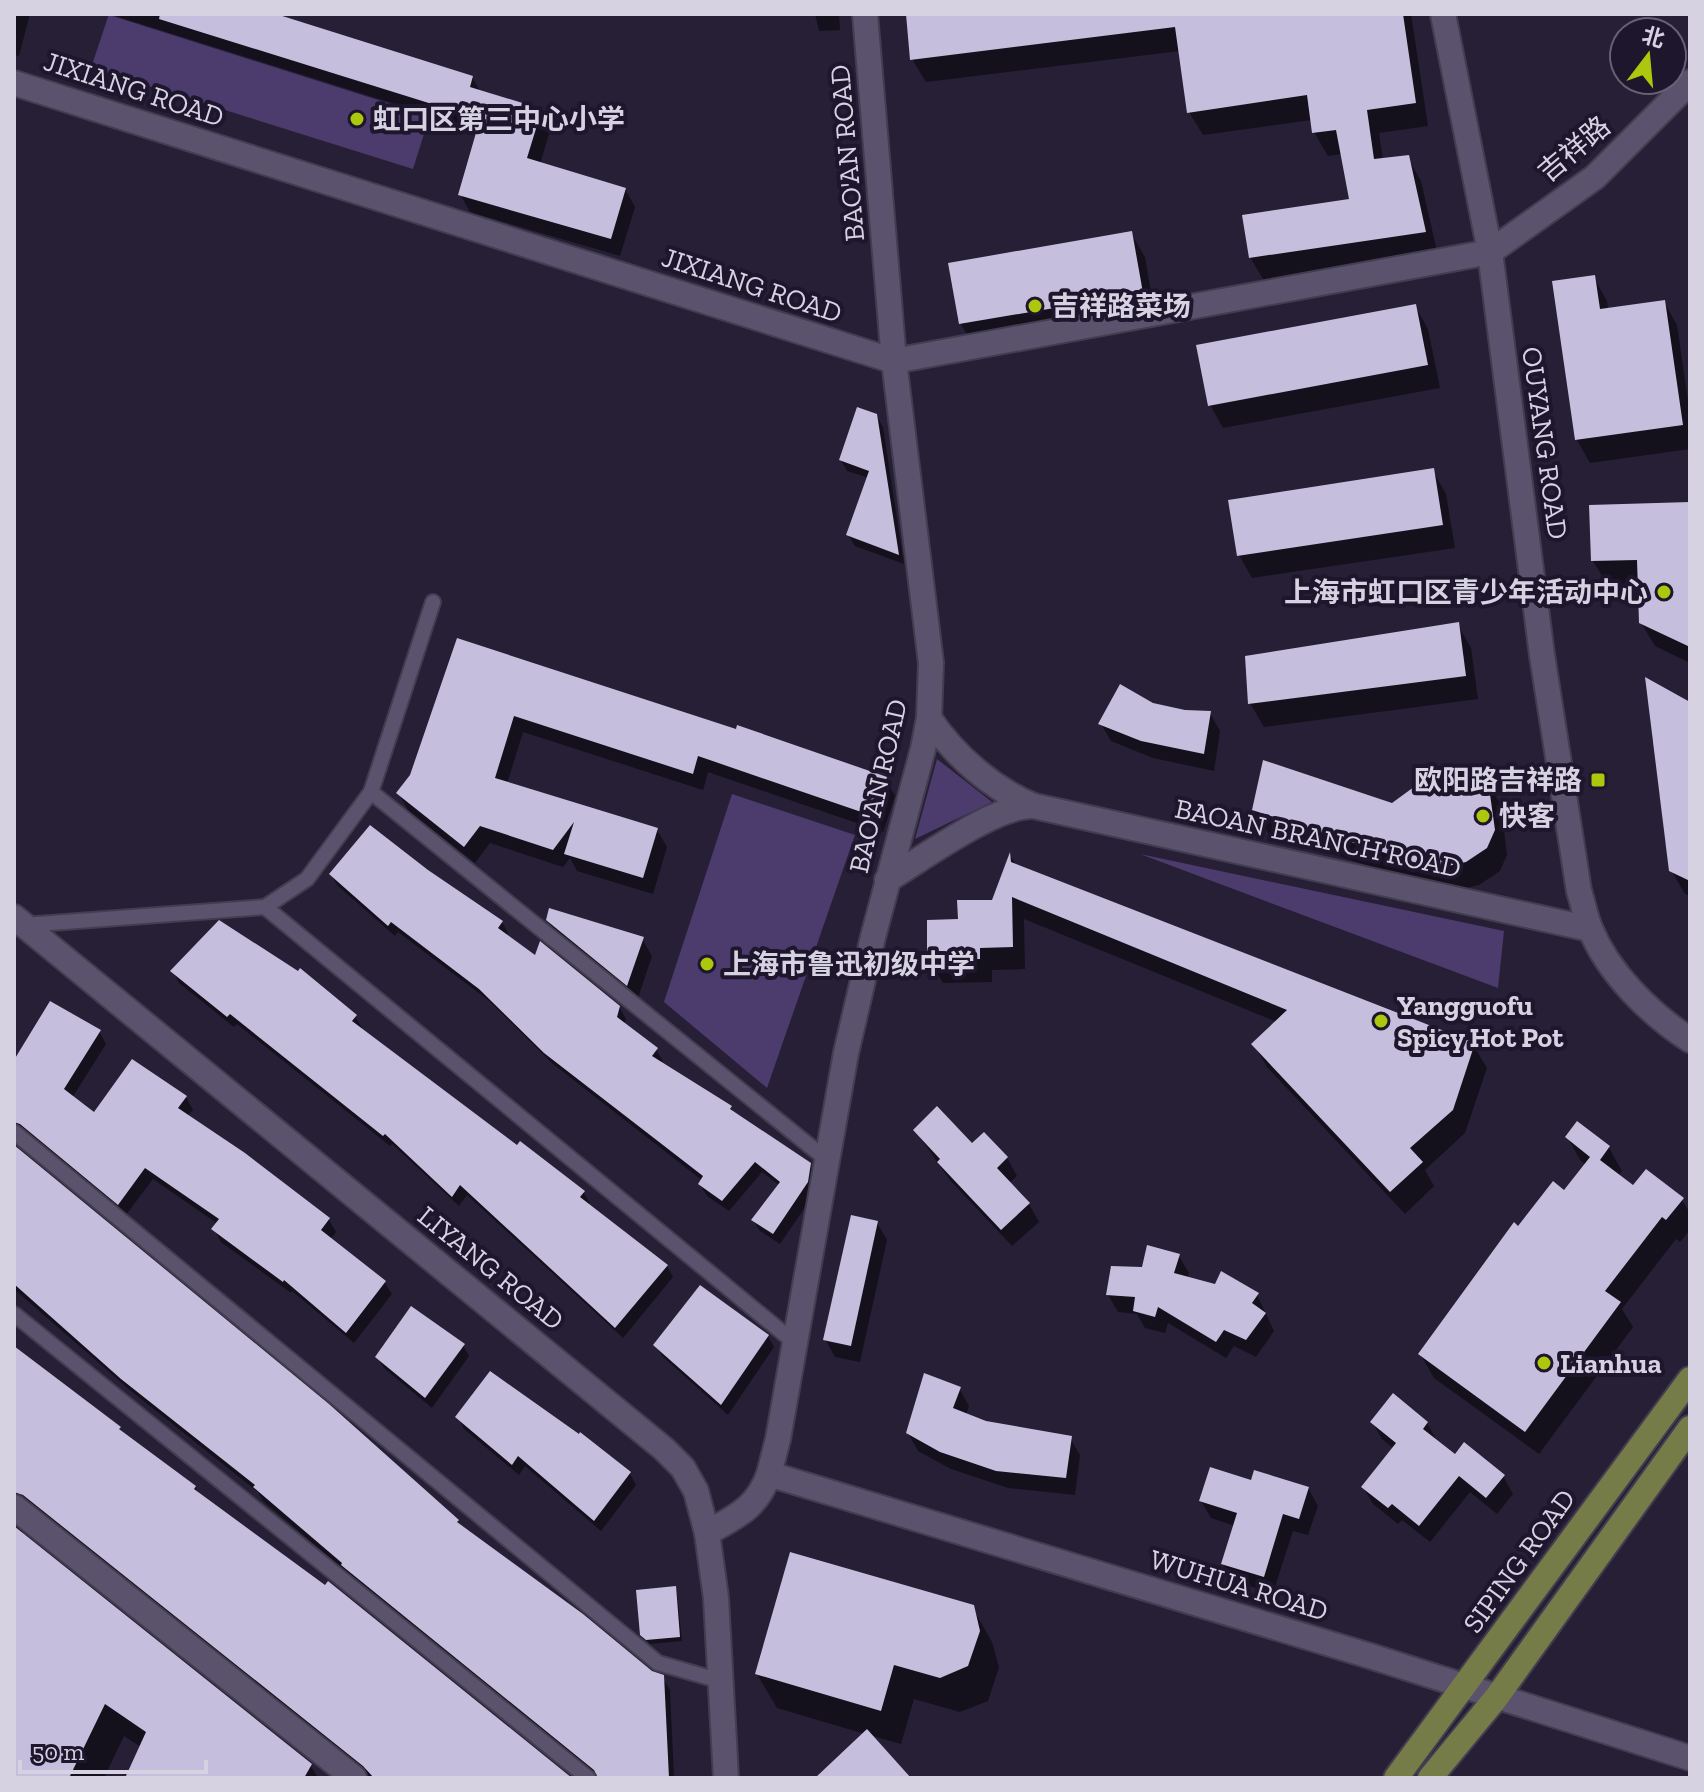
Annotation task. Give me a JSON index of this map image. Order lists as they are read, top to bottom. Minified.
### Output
{"streets":{"main road":["SIPING ROAD"],"street":["JIXIANG ROAD","吉祥路","BAO'AN ROAD","OUYANG ROAD","BAOAN BRANCH ROAD","LIYANG ROAD","WUHUA ROAD"]},"crossings":[["JIXIANG ROAD","吉祥路"],["JIXIANG ROAD","BAO'AN ROAD"],["JIXIANG ROAD","OUYANG ROAD"],["吉祥路","OUYANG ROAD"],["BAO'AN ROAD","BAOAN BRANCH ROAD"],["BAO'AN ROAD","LIYANG ROAD"],["BAO'AN ROAD","WUHUA ROAD"],["OUYANG ROAD","BAOAN BRANCH ROAD"],["SIPING ROAD","WUHUA ROAD"]],"places":{"other":["虹口区第三中心小学","吉祥路菜场","上海市虹口区青少年活动中心","快客","上海市鲁迅初级中学","Yangguofu Spicy Hot Pot","Lianhua"],"transit":["欧阳路吉祥路"]},"scale_bar":"50 m","north":"top"}
